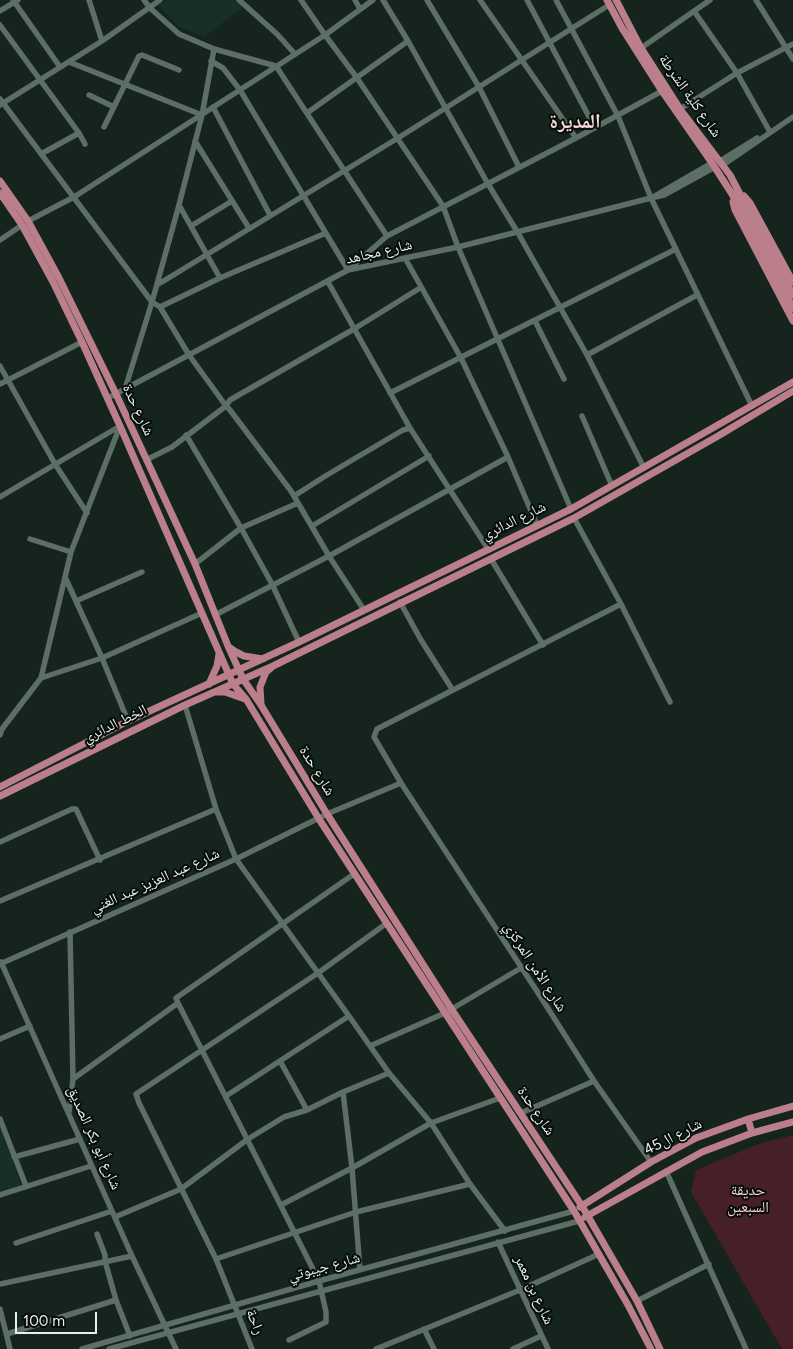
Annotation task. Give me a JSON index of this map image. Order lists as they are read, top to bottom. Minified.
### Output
{"streets":{"main road":["شارع كلية الشرطة","شارع حدة","شارع الدائري","الخط الدائري","شارع ال45"],"street":["شارع مجاهد","شارع عبد العزيز عبد الغني","شارع الأمن المركزي","شارع أبو بكر الصديق","شارع جيبوتي","شارع بن معمر","راحة"]},"crossings":[["شارع كلية الشرطة","شارع مجاهد"],["شارع مجاهد","شارع حدة"],["شارع حدة","شارع الدائري"],["شارع حدة","الخط الدائري"],["شارع حدة","شارع عبد العزيز عبد الغني"],["شارع حدة","شارع ال45"],["شارع حدة","شارع جيبوتي"],["شارع الدائري","الخط الدائري"],["شارع عبد العزيز عبد الغني","شارع الأمن المركزي"],["شارع عبد العزيز عبد الغني","شارع أبو بكر الصديق"],["شارع الأمن المركزي","شارع ال45"],["شارع ال45","شارع جيبوتي"],["شارع أبو بكر الصديق","شارع جيبوتي"],["شارع جيبوتي","شارع بن معمر"],["شارع جيبوتي","راحة"]],"districts":["المديرة"],"parks":["حديقة السبعين"],"scale_bar":"100 m"}
